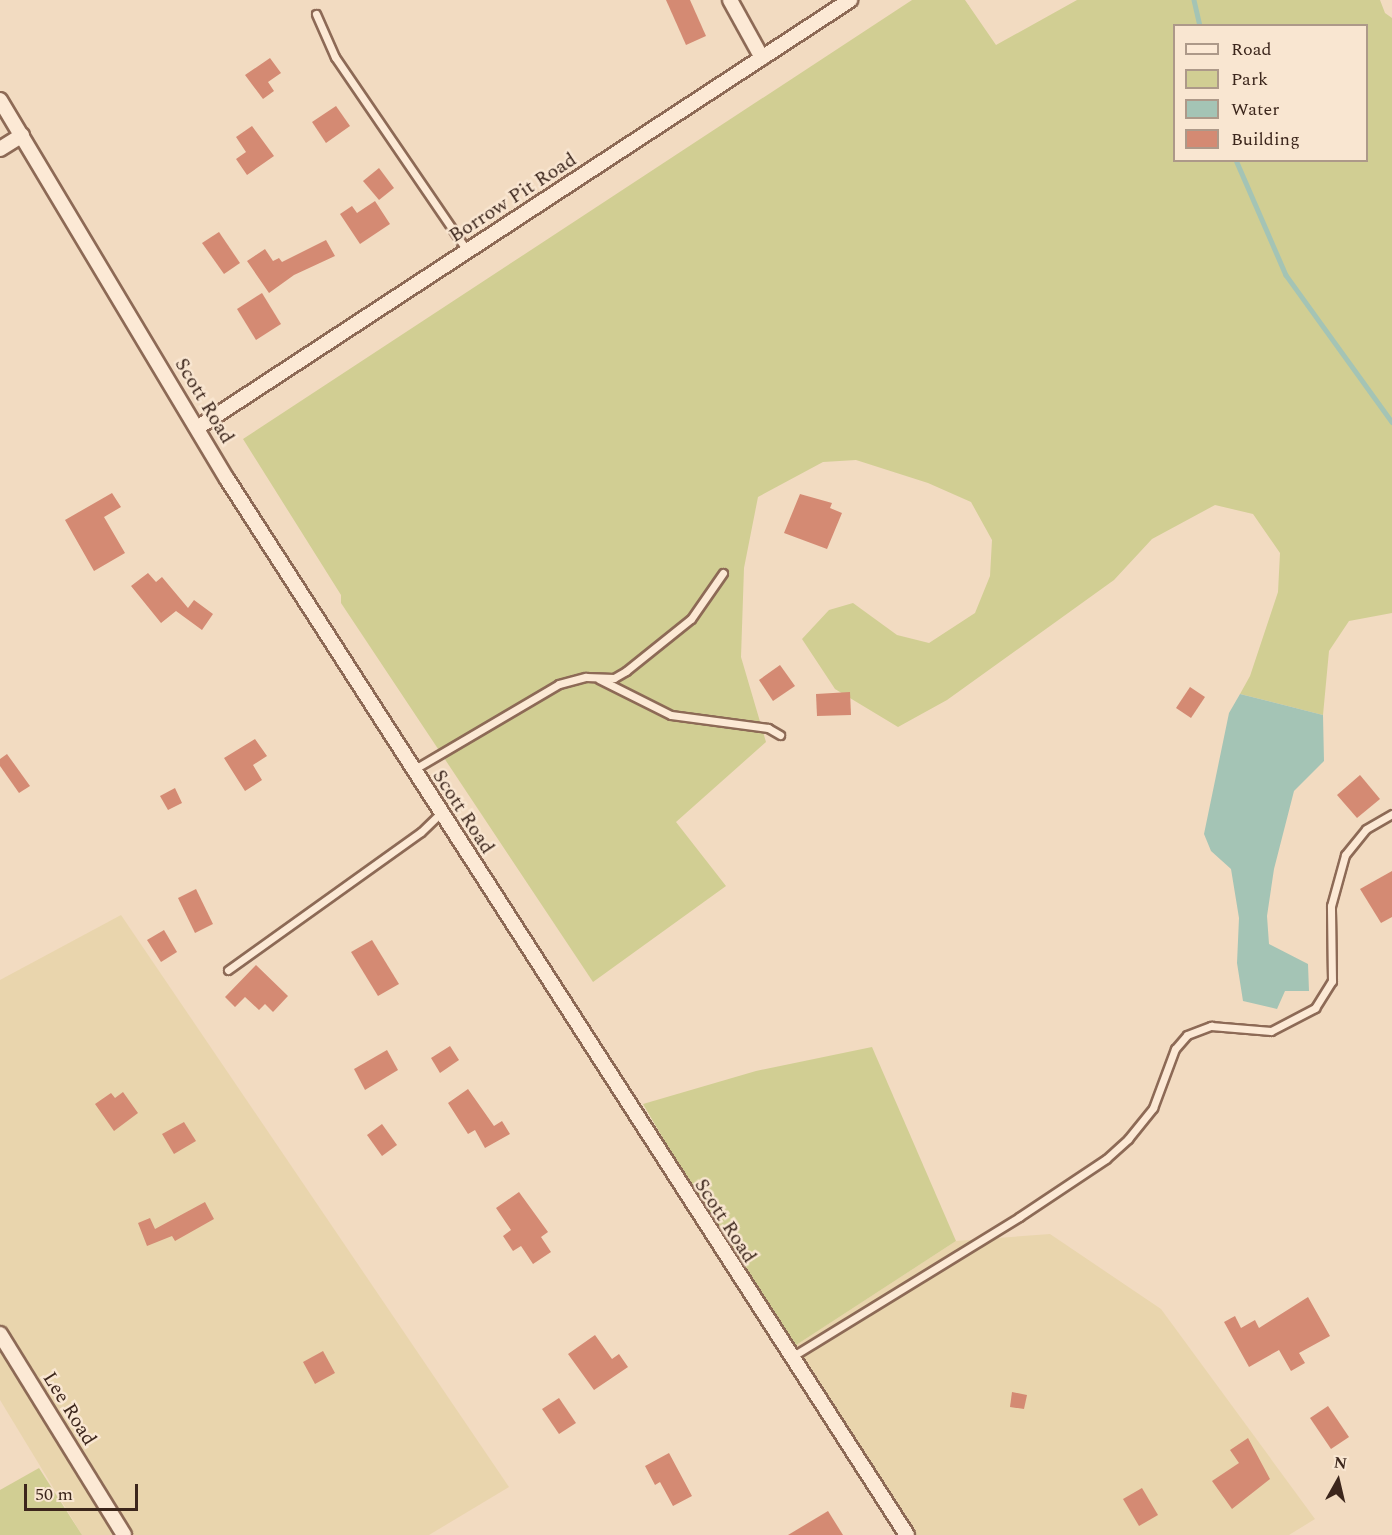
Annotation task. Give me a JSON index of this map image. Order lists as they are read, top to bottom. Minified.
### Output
{"streets":{"street":["Borrow Pit Road","Scott Road","Lee Road"]},"crossings":[["Borrow Pit Road","Scott Road"]],"legend":["Road","Park","Water","Building"],"scale_bar":"50 m","north":"top"}
